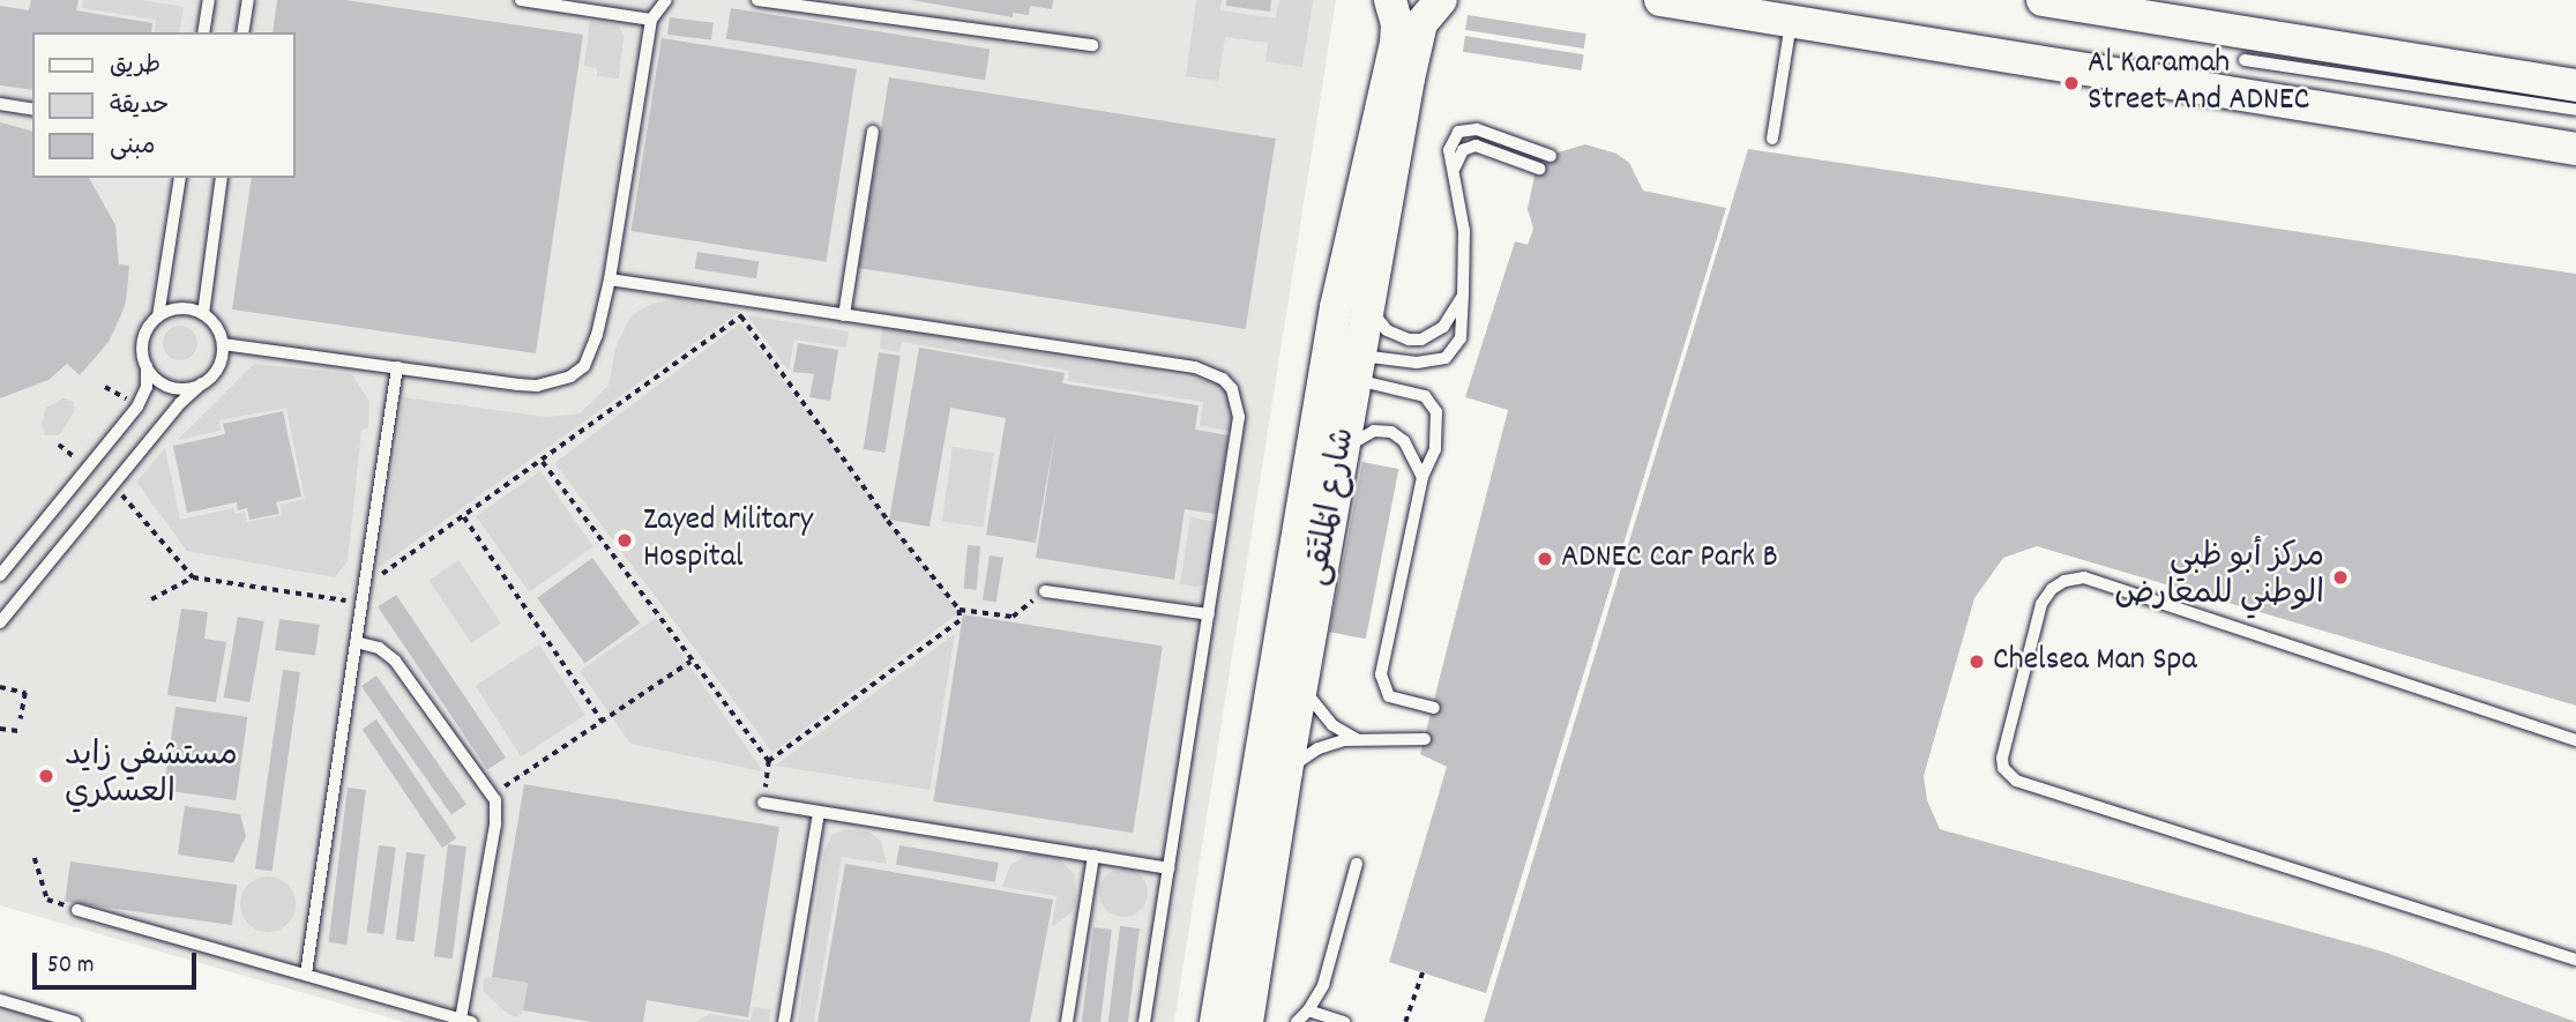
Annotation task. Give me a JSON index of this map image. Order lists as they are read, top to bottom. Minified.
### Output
{"streets":{"street":["شارع المُلتَقى"]},"places":["Al Karamah Street And ADNEC","Zayed Military Hospital","ADNEC Car Park B","مركز أبو ظبي الوطني للمعارض","Chelsea Man Spa","مستشفي زايد العسكري"],"legend":["طريق","حديقة","مبنى"],"scale_bar":"50 m"}
